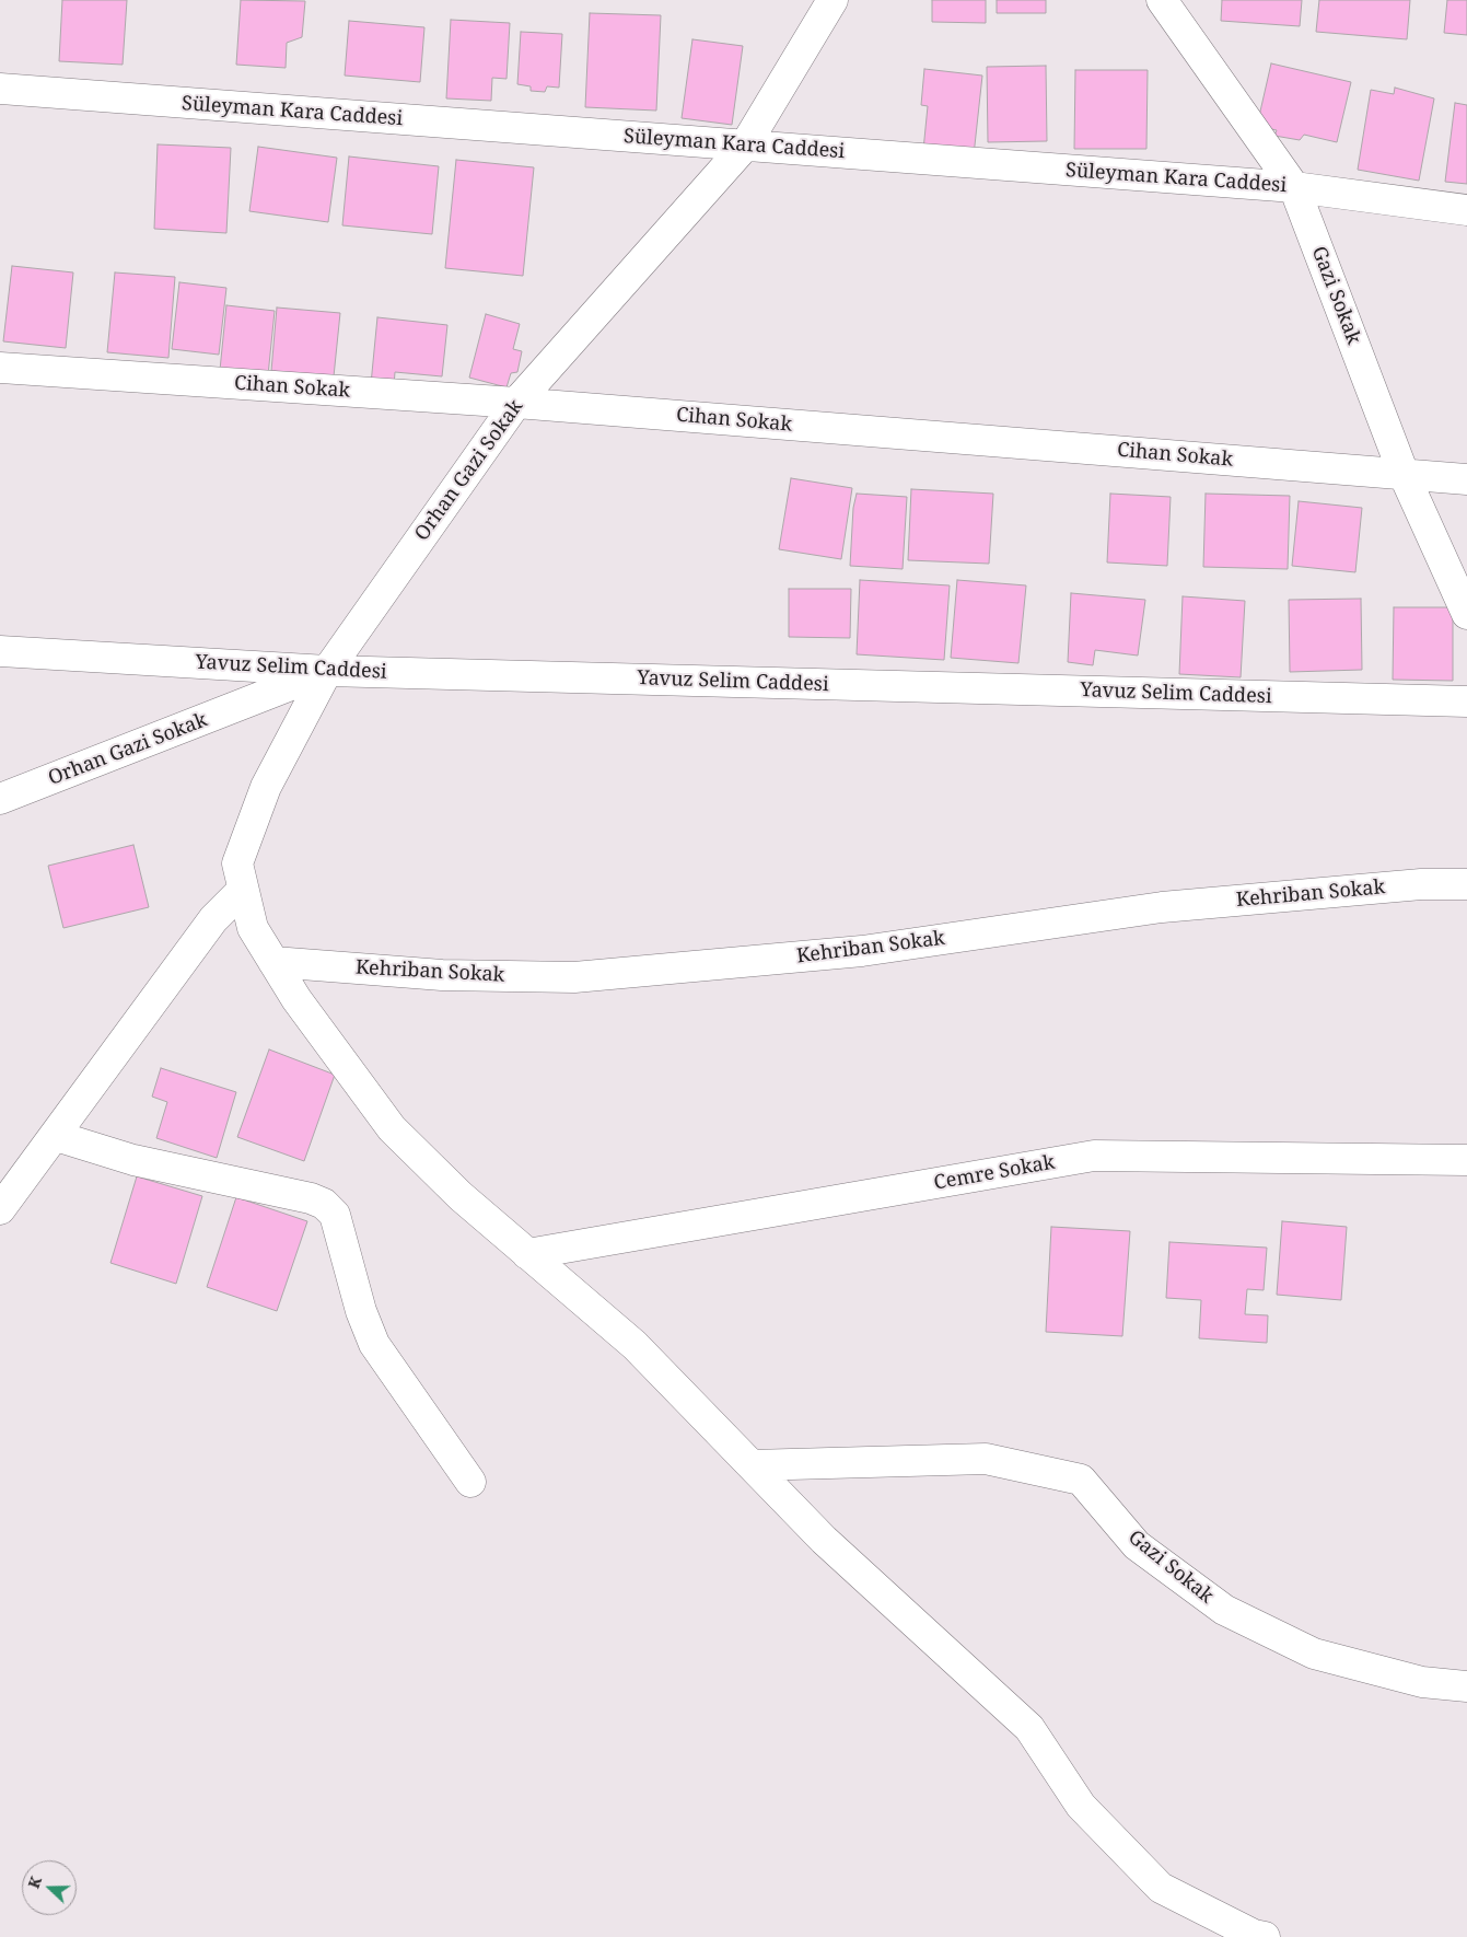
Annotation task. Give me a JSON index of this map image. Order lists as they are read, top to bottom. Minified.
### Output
{"streets":{"street":["Süleyman Kara Caddesi","Gazi Sokak","Cihan Sokak","Orhan Gazi Sokak","Yavuz Selim Caddesi","Kehriban Sokak","Cemre Sokak"]},"crossings":[["Süleyman Kara Caddesi","Gazi Sokak"],["Süleyman Kara Caddesi","Orhan Gazi Sokak"],["Gazi Sokak","Cihan Sokak"],["Cihan Sokak","Orhan Gazi Sokak"],["Orhan Gazi Sokak","Yavuz Selim Caddesi"]],"north":"left"}
